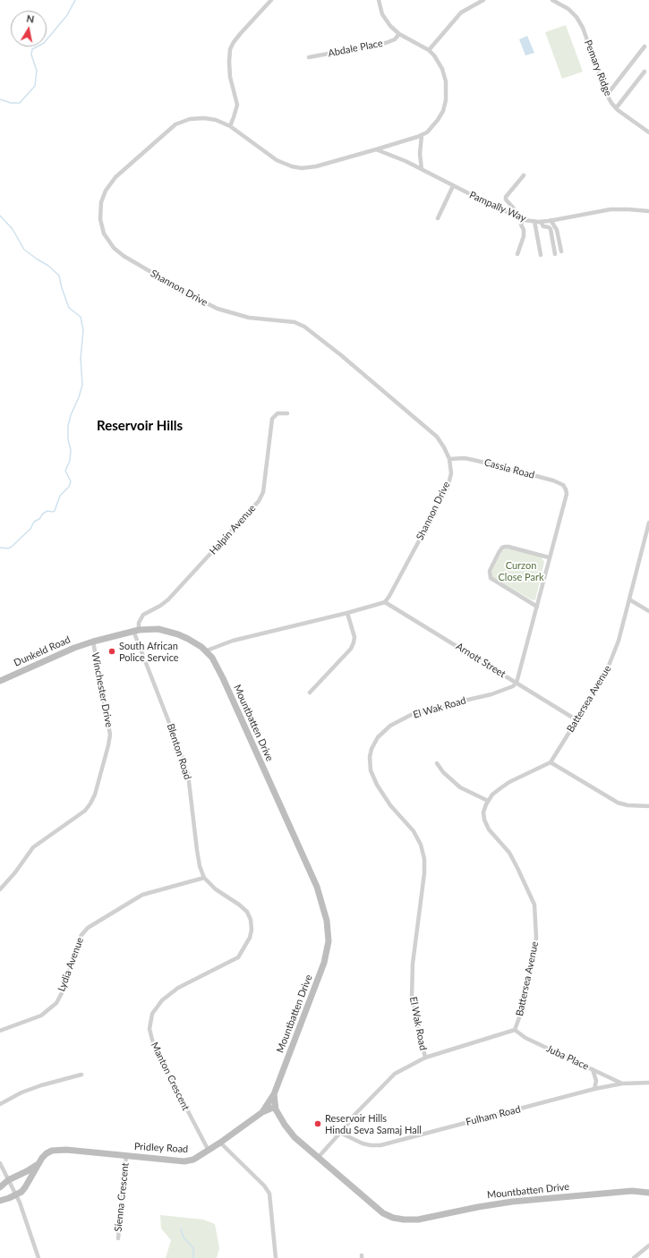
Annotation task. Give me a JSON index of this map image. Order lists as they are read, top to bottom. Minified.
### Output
{"streets":{"main road":["Dunkeld Road","Mountbatten Drive","Pridley Road"],"street":["Abdale Place","Pemary Ridge","Pampally Way","Shannon Drive","Cassia Road","Halpin Avenue","Arnott Street","Winchester Drive","Battersea Avenue","El Wak Road","Blenton Road","Lydia Avenue","Juba Place","Manton Crescent","Fulham Road","Sienna Crescent"]},"crossings":[["Abdale Place","Shannon Drive"],["Pampally Way","Shannon Drive"],["Shannon Drive","Cassia Road"],["Shannon Drive","Arnott Street"],["Halpin Avenue","Mountbatten Drive"],["Halpin Avenue","Blenton Road"],["Dunkeld Road","Winchester Drive"],["Dunkeld Road","Mountbatten Drive"],["Arnott Street","Battersea Avenue"],["Arnott Street","El Wak Road"],["Winchester Drive","Mountbatten Drive"],["Battersea Avenue","El Wak Road"],["Battersea Avenue","Mountbatten Drive"],["Battersea Avenue","Juba Place"],["Battersea Avenue","Fulham Road"],["Mountbatten Drive","Blenton Road"],["Mountbatten Drive","Pridley Road"],["Blenton Road","Lydia Avenue"],["Blenton Road","Manton Crescent"],["Lydia Avenue","Manton Crescent"],["Juba Place","Fulham Road"],["Manton Crescent","Pridley Road"],["Pridley Road","Sienna Crescent"]],"districts":["Reservoir Hills"],"parks":["Curzon Close Park"],"places":["South African Police Service","Reservoir Hills Hindu Seva Samaj Hall"],"north":"top"}
